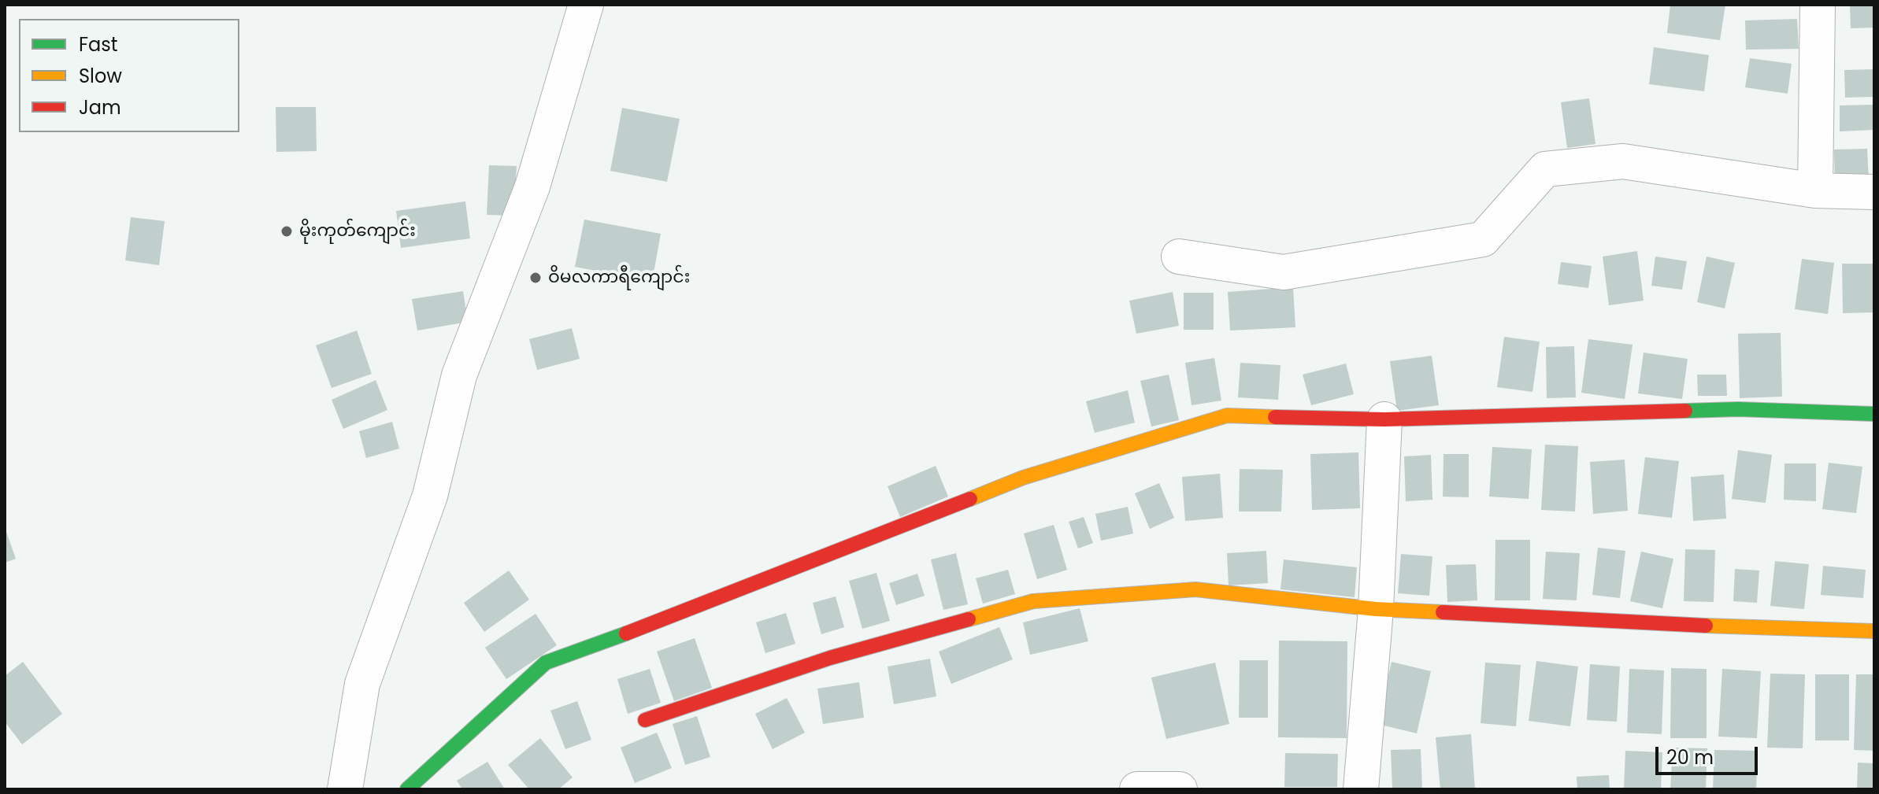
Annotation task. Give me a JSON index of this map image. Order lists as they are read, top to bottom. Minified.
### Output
{"places":["မိုးကုတ်ကျောင်း","ဝိမလကာရီကျောင်း"],"legend":["Fast","Slow","Jam"],"scale_bar":"20 m"}
